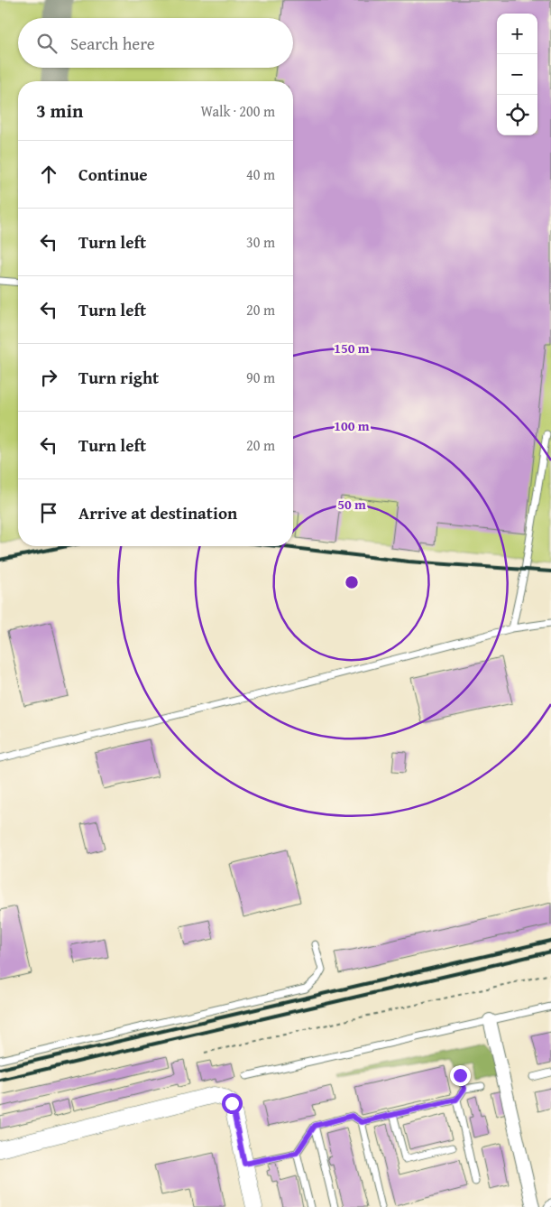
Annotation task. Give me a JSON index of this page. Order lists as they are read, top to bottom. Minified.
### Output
{"page":{"map_buttons":["+","−"],"search":"Search here","heading":["3 min","Walk · 200 m"],"list":[["Continue","40 m"],["Turn left","30 m"],["Turn left","20 m"],["Turn right","90 m"],["Turn left","20 m"],"Arrive at destination"]},"rings":["150 m","100 m","50 m"]}
